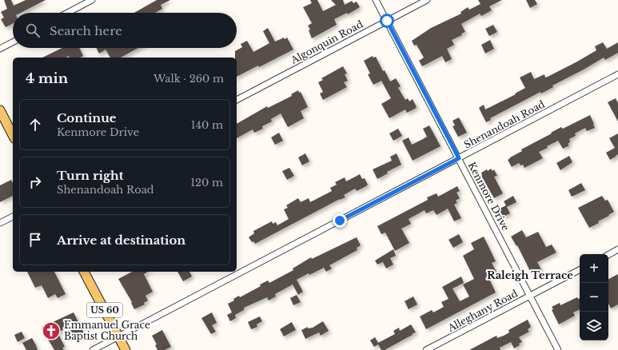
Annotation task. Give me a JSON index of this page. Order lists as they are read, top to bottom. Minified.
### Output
{"streets":{"main road":["US 60"],"street":["Algonquin Road","Shenandoah Road","Kenmore Drive","Alleghany Road"]},"crossings":[["Algonquin Road","Kenmore Drive"],["Shenandoah Road","Kenmore Drive"],["Shenandoah Road","US 60"],["Kenmore Drive","Alleghany Road"]],"districts":["Raleigh Terrace"],"places":{"church":["Emmanuel Grace Baptist Church"]},"page":{"search":"Search here","heading":["4 min","Walk · 260 m"],"list":[["Continue","Kenmore Drive","140 m"],["Turn right","Shenandoah Road","120 m"],"Arrive at destination"],"map_buttons":["+","−"]}}
